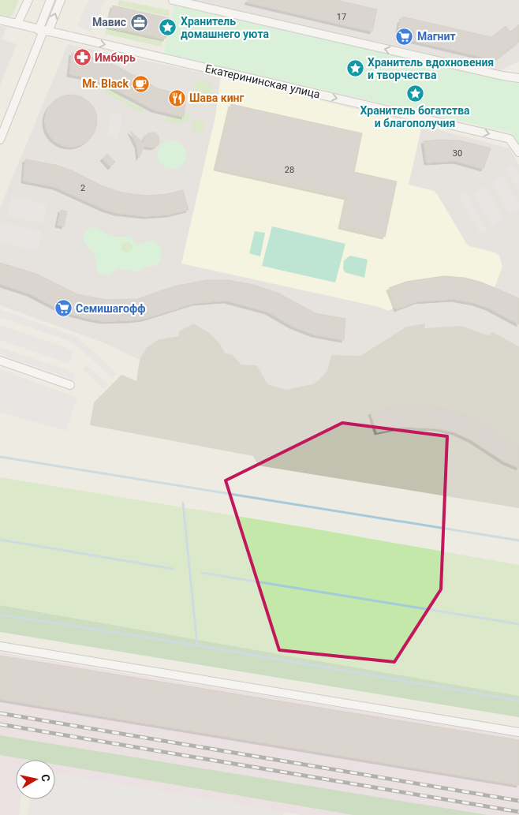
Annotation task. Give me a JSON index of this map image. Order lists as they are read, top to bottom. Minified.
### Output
{"streets":{"street":["Екатерининская улица"]},"places":{"office":["Мавис"],"place":["Хранитель домашнего уюта","Хранитель вдохновения и творчества","Хранитель богатства и благополучия"],"supermarket":["Магнит","Семишагофф"],"pharmacy":["Имбирь"],"cafe":["Mr. Black"],"restaurant":["Шава кинг"]},"house_numbers":["17","30","28","2"],"north":"right"}
